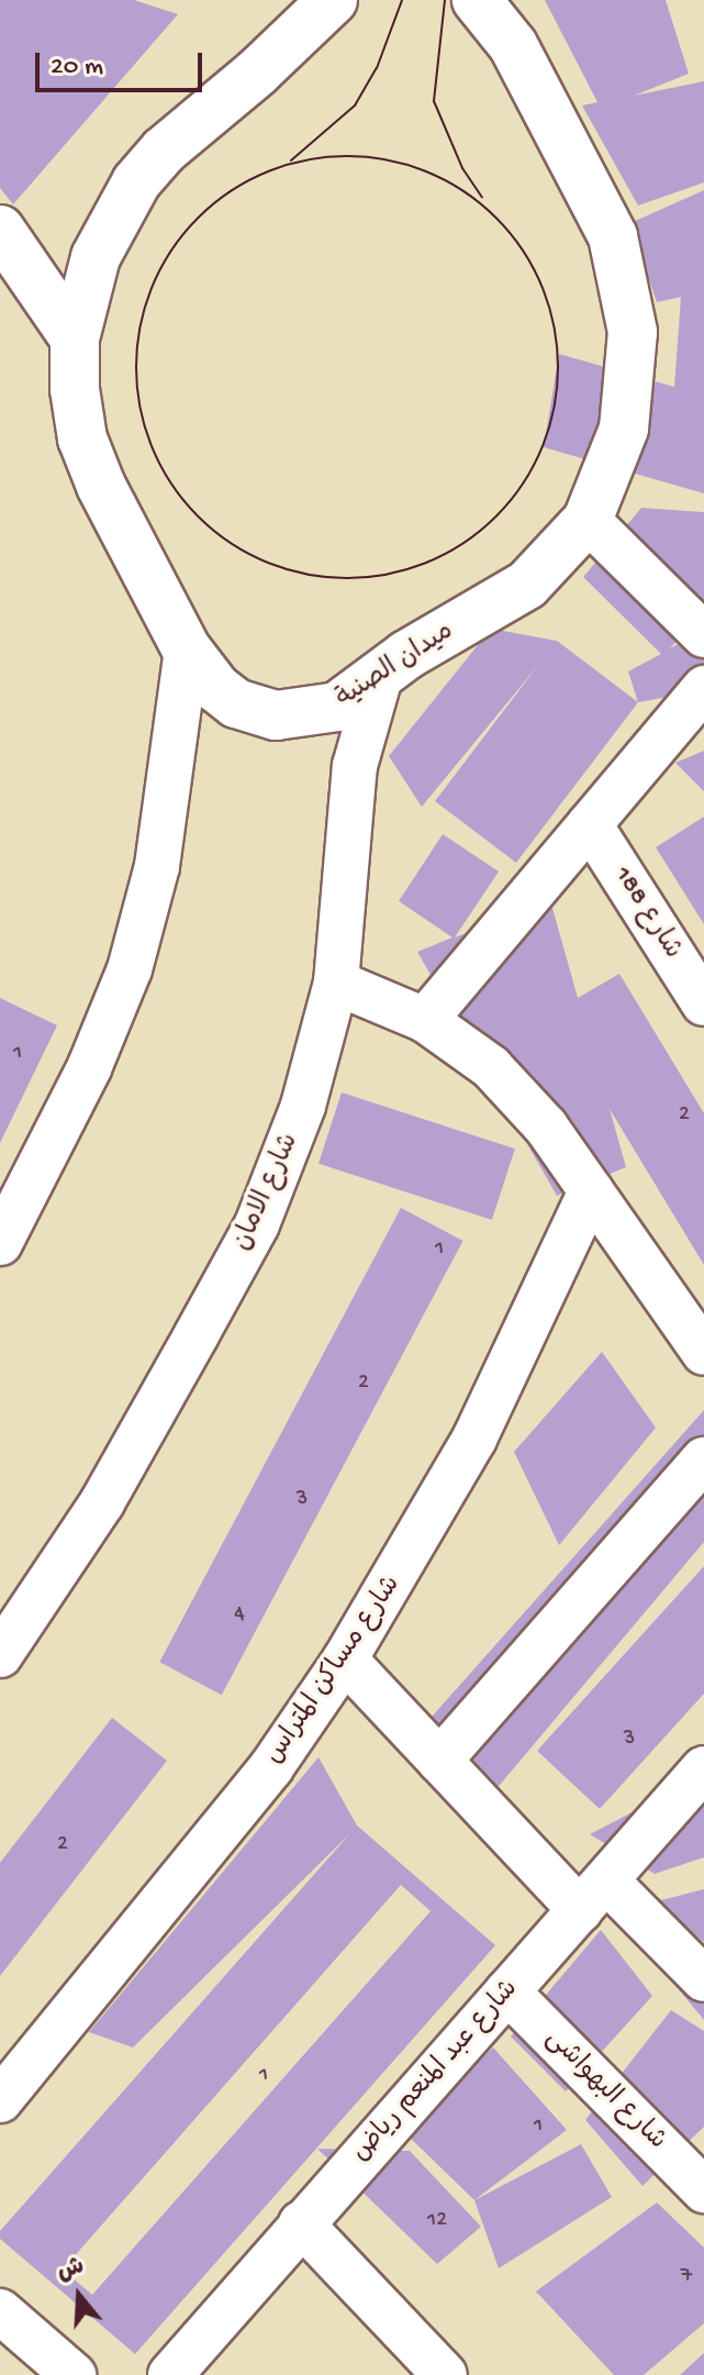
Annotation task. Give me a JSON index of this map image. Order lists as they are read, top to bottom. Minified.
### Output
{"streets":{"street":["ميدان الصنية","شارع 188","شارع الامان","شارع مساكن المتراس","شارع عبد المنعم رياض","شارع البهواشى"]},"crossings":[["ميدان الصنية","شارع الامان"],["شارع عبد المنعم رياض","شارع البهواشى"]],"house_numbers":["1","2","1","2","3","4","3","2","1","1","12","7"],"scale_bar":"20 m","north":"top"}
